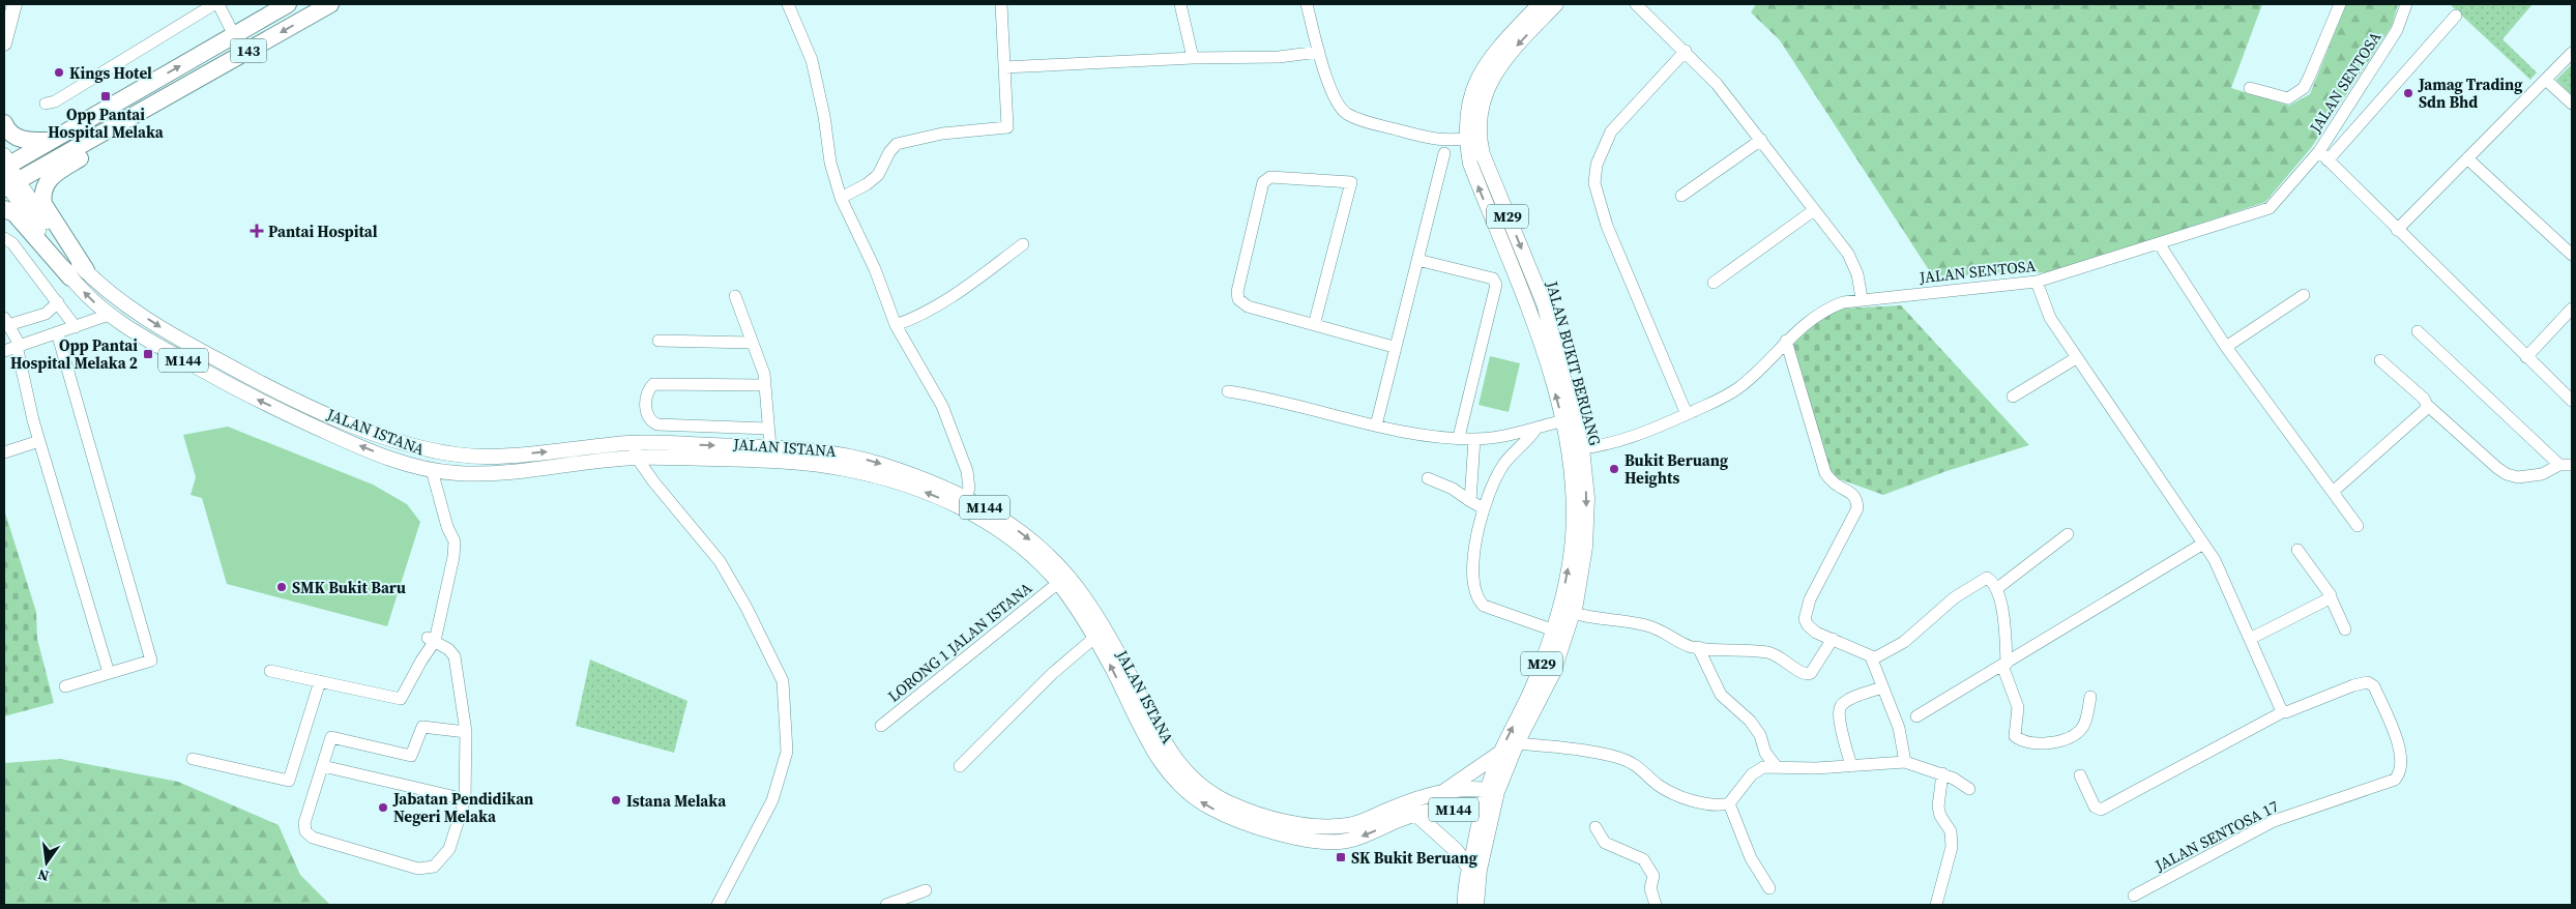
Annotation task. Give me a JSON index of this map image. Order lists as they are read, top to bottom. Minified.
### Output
{"streets":{"highway":["143"],"main road":["M29","M144","JALAN BUKIT BERUANG","JALAN ISTANA"],"street":["JALAN SENTOSA","LORONG 1 JALAN ISTANA","JALAN SENTOSA 17"]},"crossings":[["143","JALAN ISTANA"],["JALAN SENTOSA","JALAN BUKIT BERUANG"],["JALAN BUKIT BERUANG","JALAN ISTANA"],["JALAN ISTANA","LORONG 1 JALAN ISTANA"]],"places":{"other":["Kings Hotel","Jamag Trading Sdn Bhd","Bukit Beruang Heights","SMK Bukit Baru","Istana Melaka","Jabatan Pendidikan Negeri Melaka"],"transit":["Opp Pantai Hospital Melaka","Opp Pantai Hospital Melaka 2","SK Bukit Beruang"],"health":["Pantai Hospital"]},"north":"bottom"}
